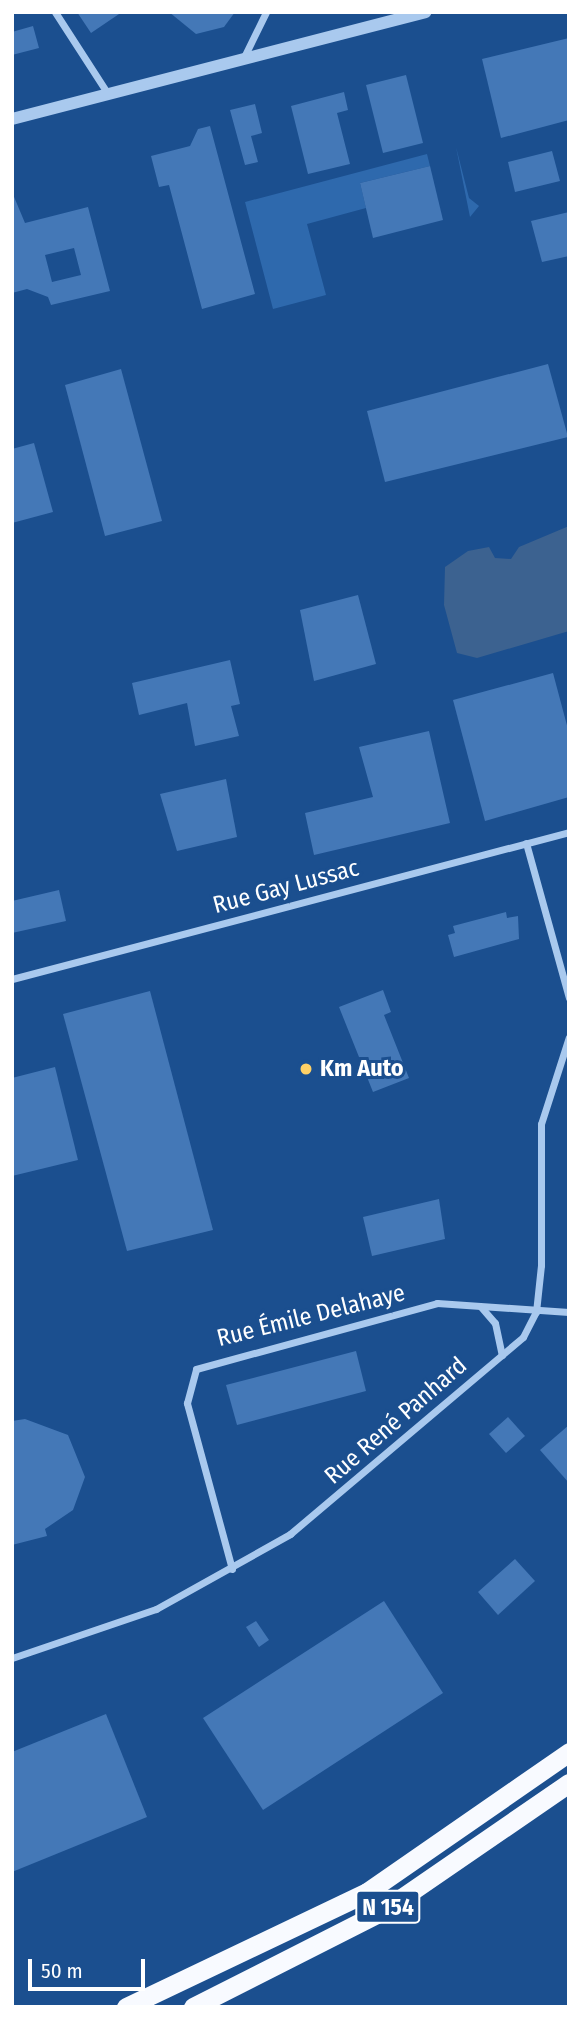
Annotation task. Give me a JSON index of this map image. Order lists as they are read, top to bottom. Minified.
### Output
{"streets":{"highway":["N 154"],"street":["Rue Gay Lussac","Rue Émile Delahaye","Rue René Panhard"]},"crossings":[["Rue Émile Delahaye","Rue René Panhard"]],"places":["Km Auto"],"scale_bar":"50 m"}
